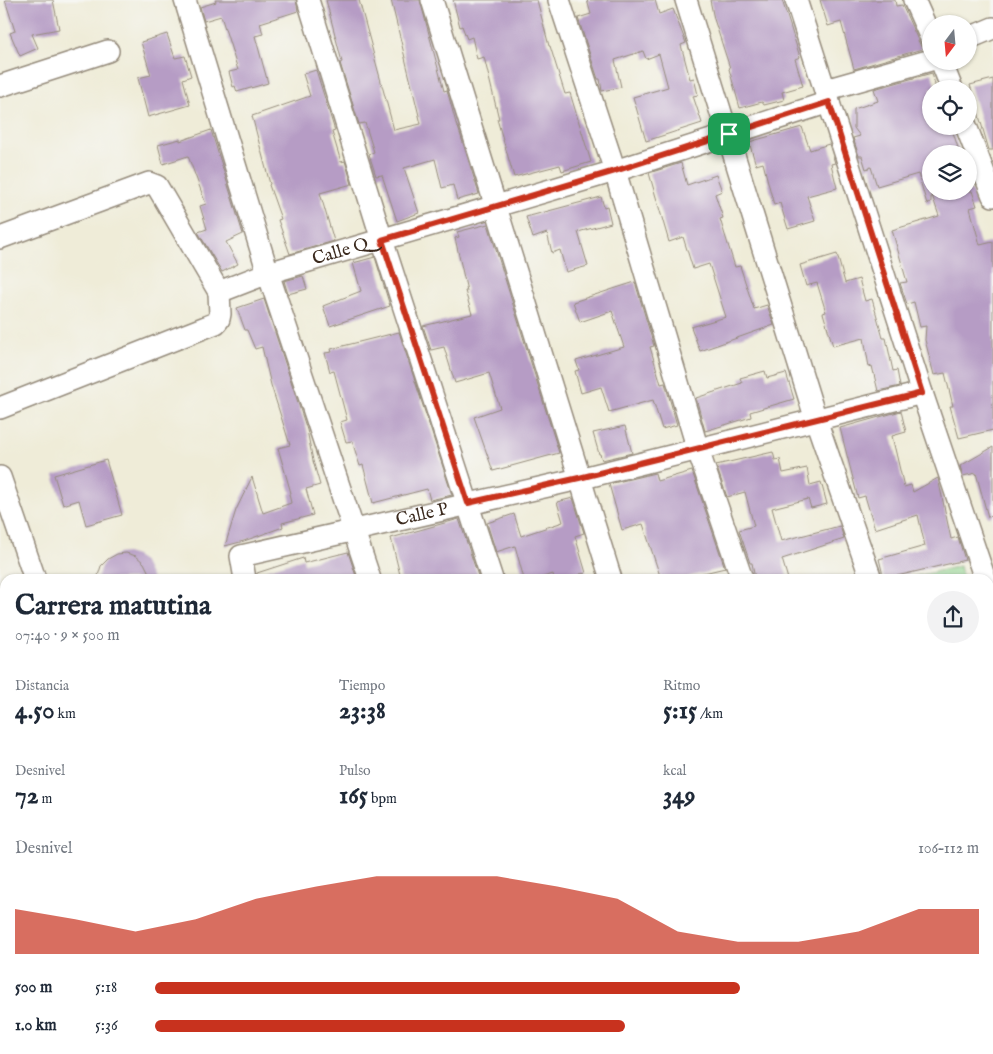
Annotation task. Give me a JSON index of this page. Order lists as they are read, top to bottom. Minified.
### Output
{"streets":{"street":["Calle Q","Calle P"]},"north":"bottom","page":{"heading":["Carrera matutina","07:40 · 9 × 500 m"],"stats":[["Distancia","4.50 km"],["Tiempo","23:38"],["Ritmo","5:15 /km"],["Desnivel","72 m"],["Pulso","165 bpm"],["kcal","349"]],"chart":["Desnivel","106–112 m"],"list":[{"name":"500 m","note":"5:18"},{"name":"1.0 km","note":"5:36"}]}}
